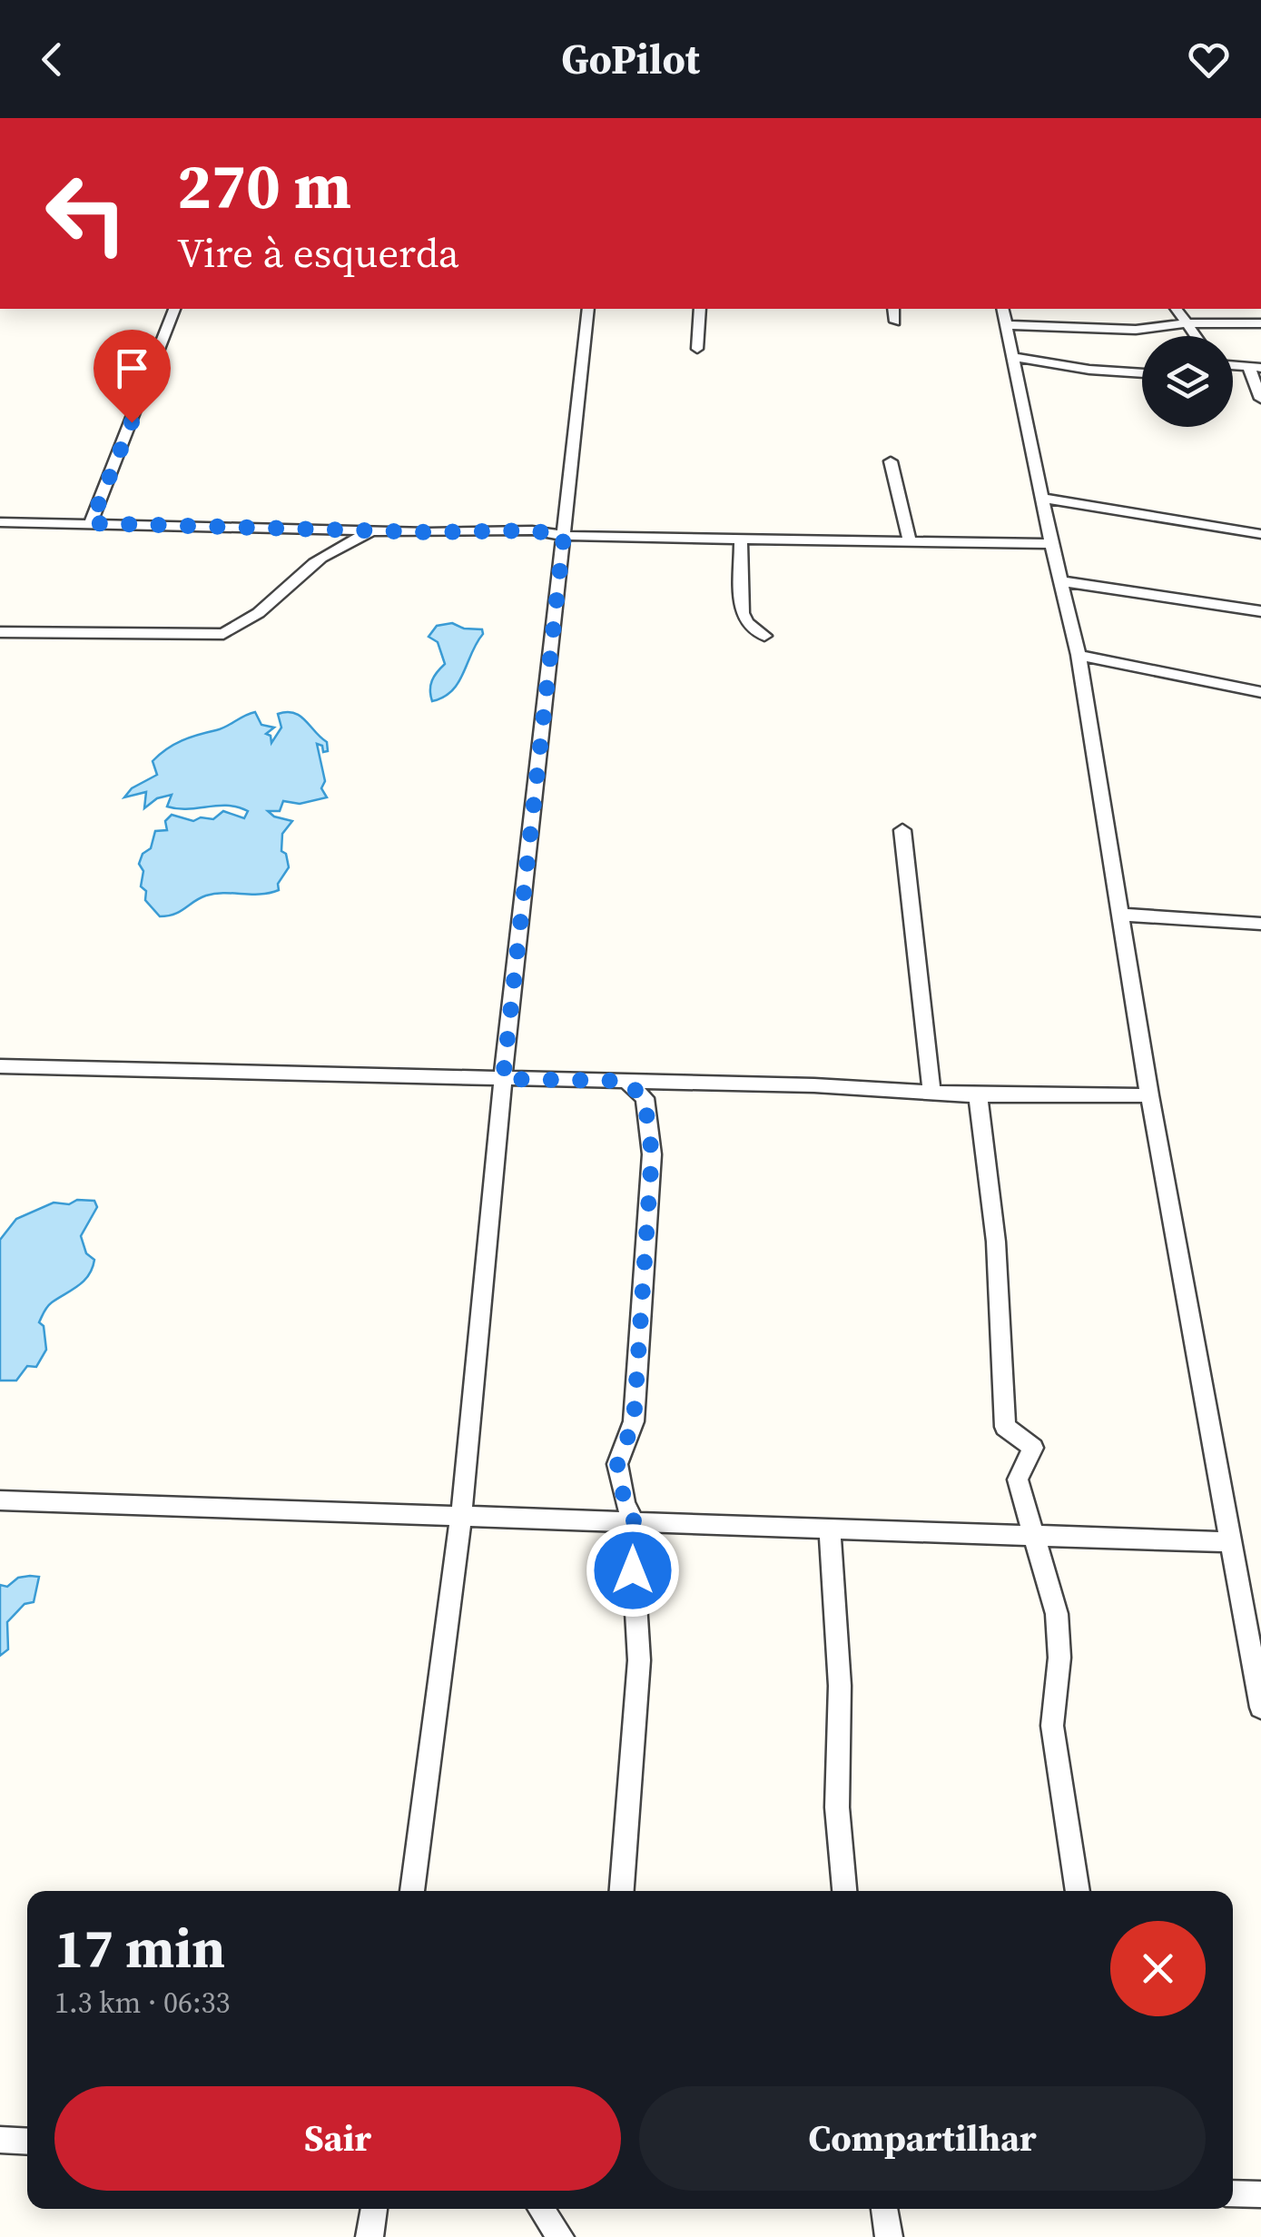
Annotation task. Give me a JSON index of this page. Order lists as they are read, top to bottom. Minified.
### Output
{"page":{"header":"GoPilot","turn":["270 m","Vire à esquerda"],"heading":["17 min","1.3 km · 06:33"],"buttons":["Sair","Compartilhar"]}}
